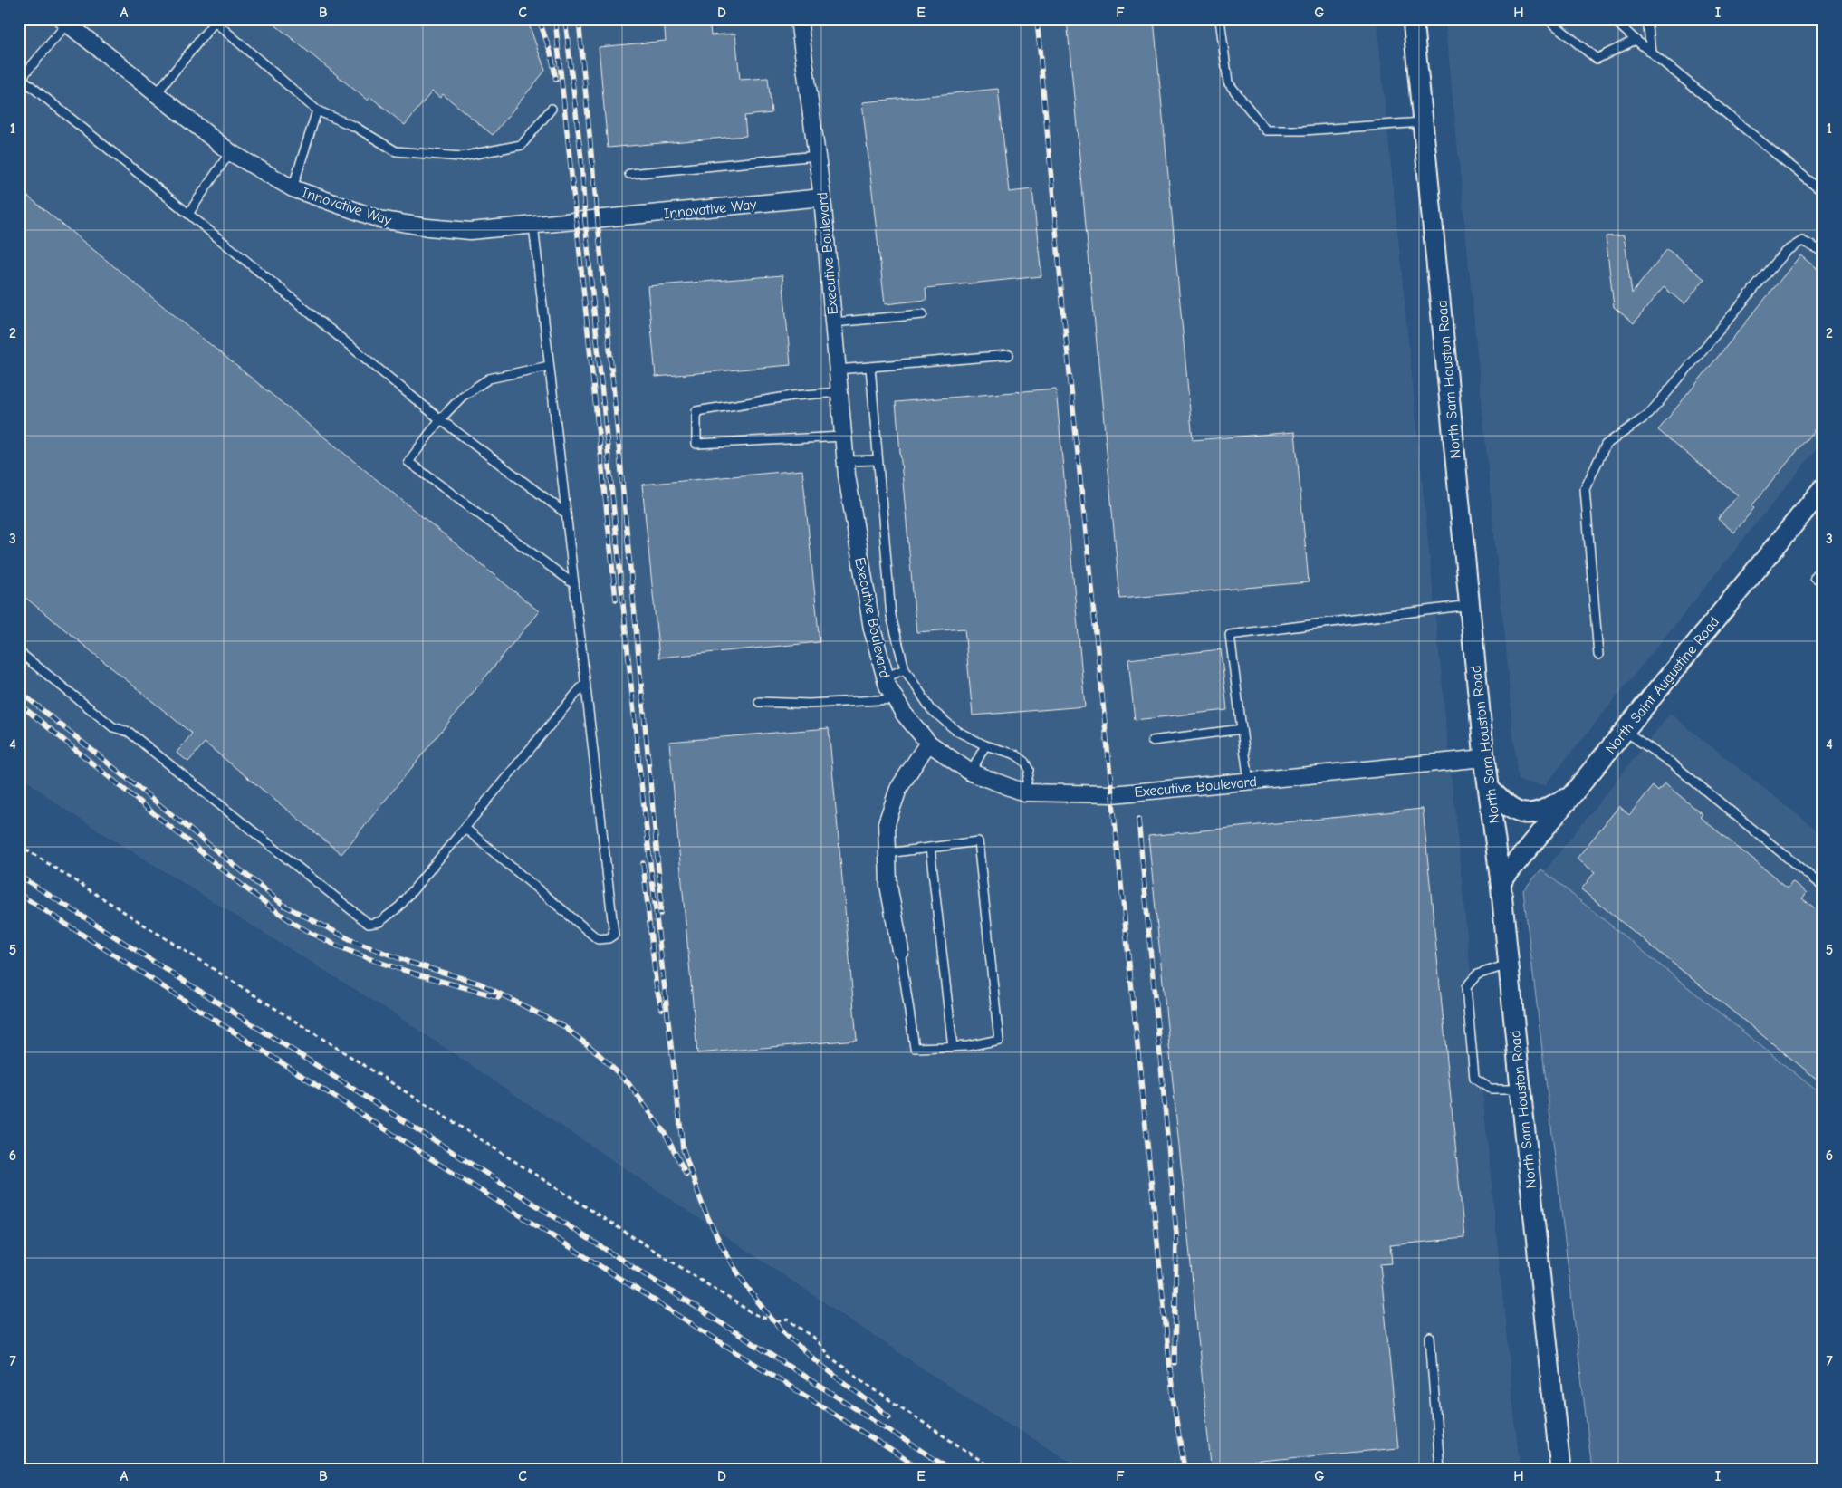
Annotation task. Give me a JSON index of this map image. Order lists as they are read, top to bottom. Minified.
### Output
{"streets":{"street":["Innovative Way","Executive Boulevard","North Sam Houston Road","North Saint Augustine Road"]},"crossings":[["Innovative Way","Executive Boulevard"],["Executive Boulevard","North Sam Houston Road"],["North Sam Houston Road","North Saint Augustine Road"]],"grid":{"columns":["A","B","C","D","E","F","G","H","I"],"rows":["1","2","3","4","5","6","7"]}}
